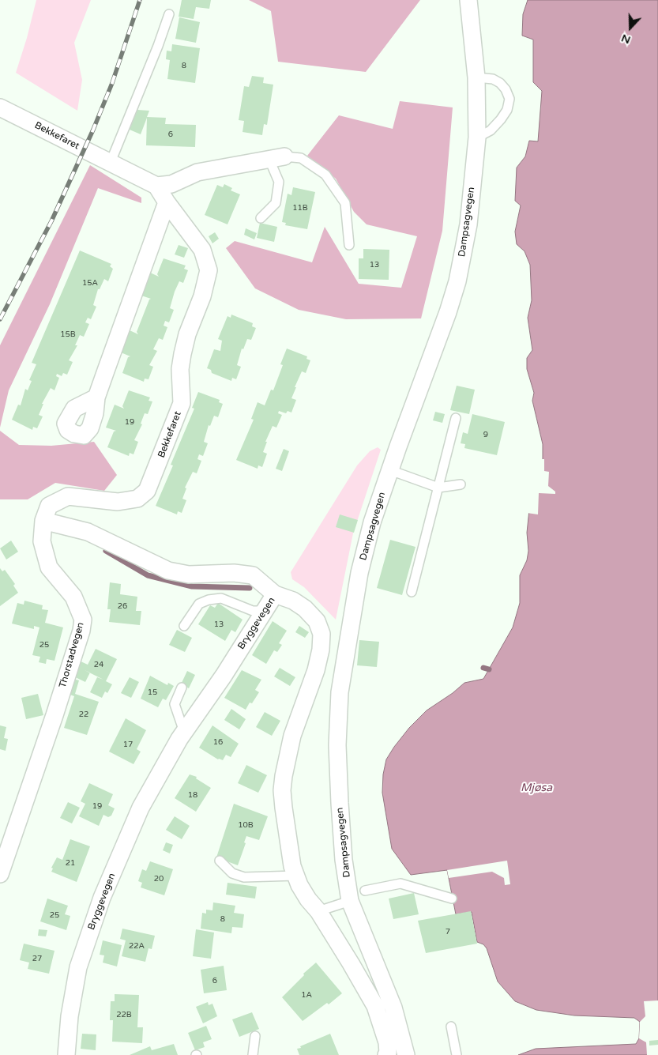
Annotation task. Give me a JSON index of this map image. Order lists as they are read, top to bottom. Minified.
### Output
{"streets":{"street":["Bekkefaret","Dampsagvegen","Bryggevegen","Thorstadvegen"]},"crossings":[["Bekkefaret","Thorstadvegen"]],"water":["Mjøsa"],"house_numbers":["8","6","11B","13","15A","15B","19","9","26","13","25","24","15","22","16","17","18","19","10B","21","20","25","8","7","22A","27","6","1A","22B"],"north":"bottom"}
